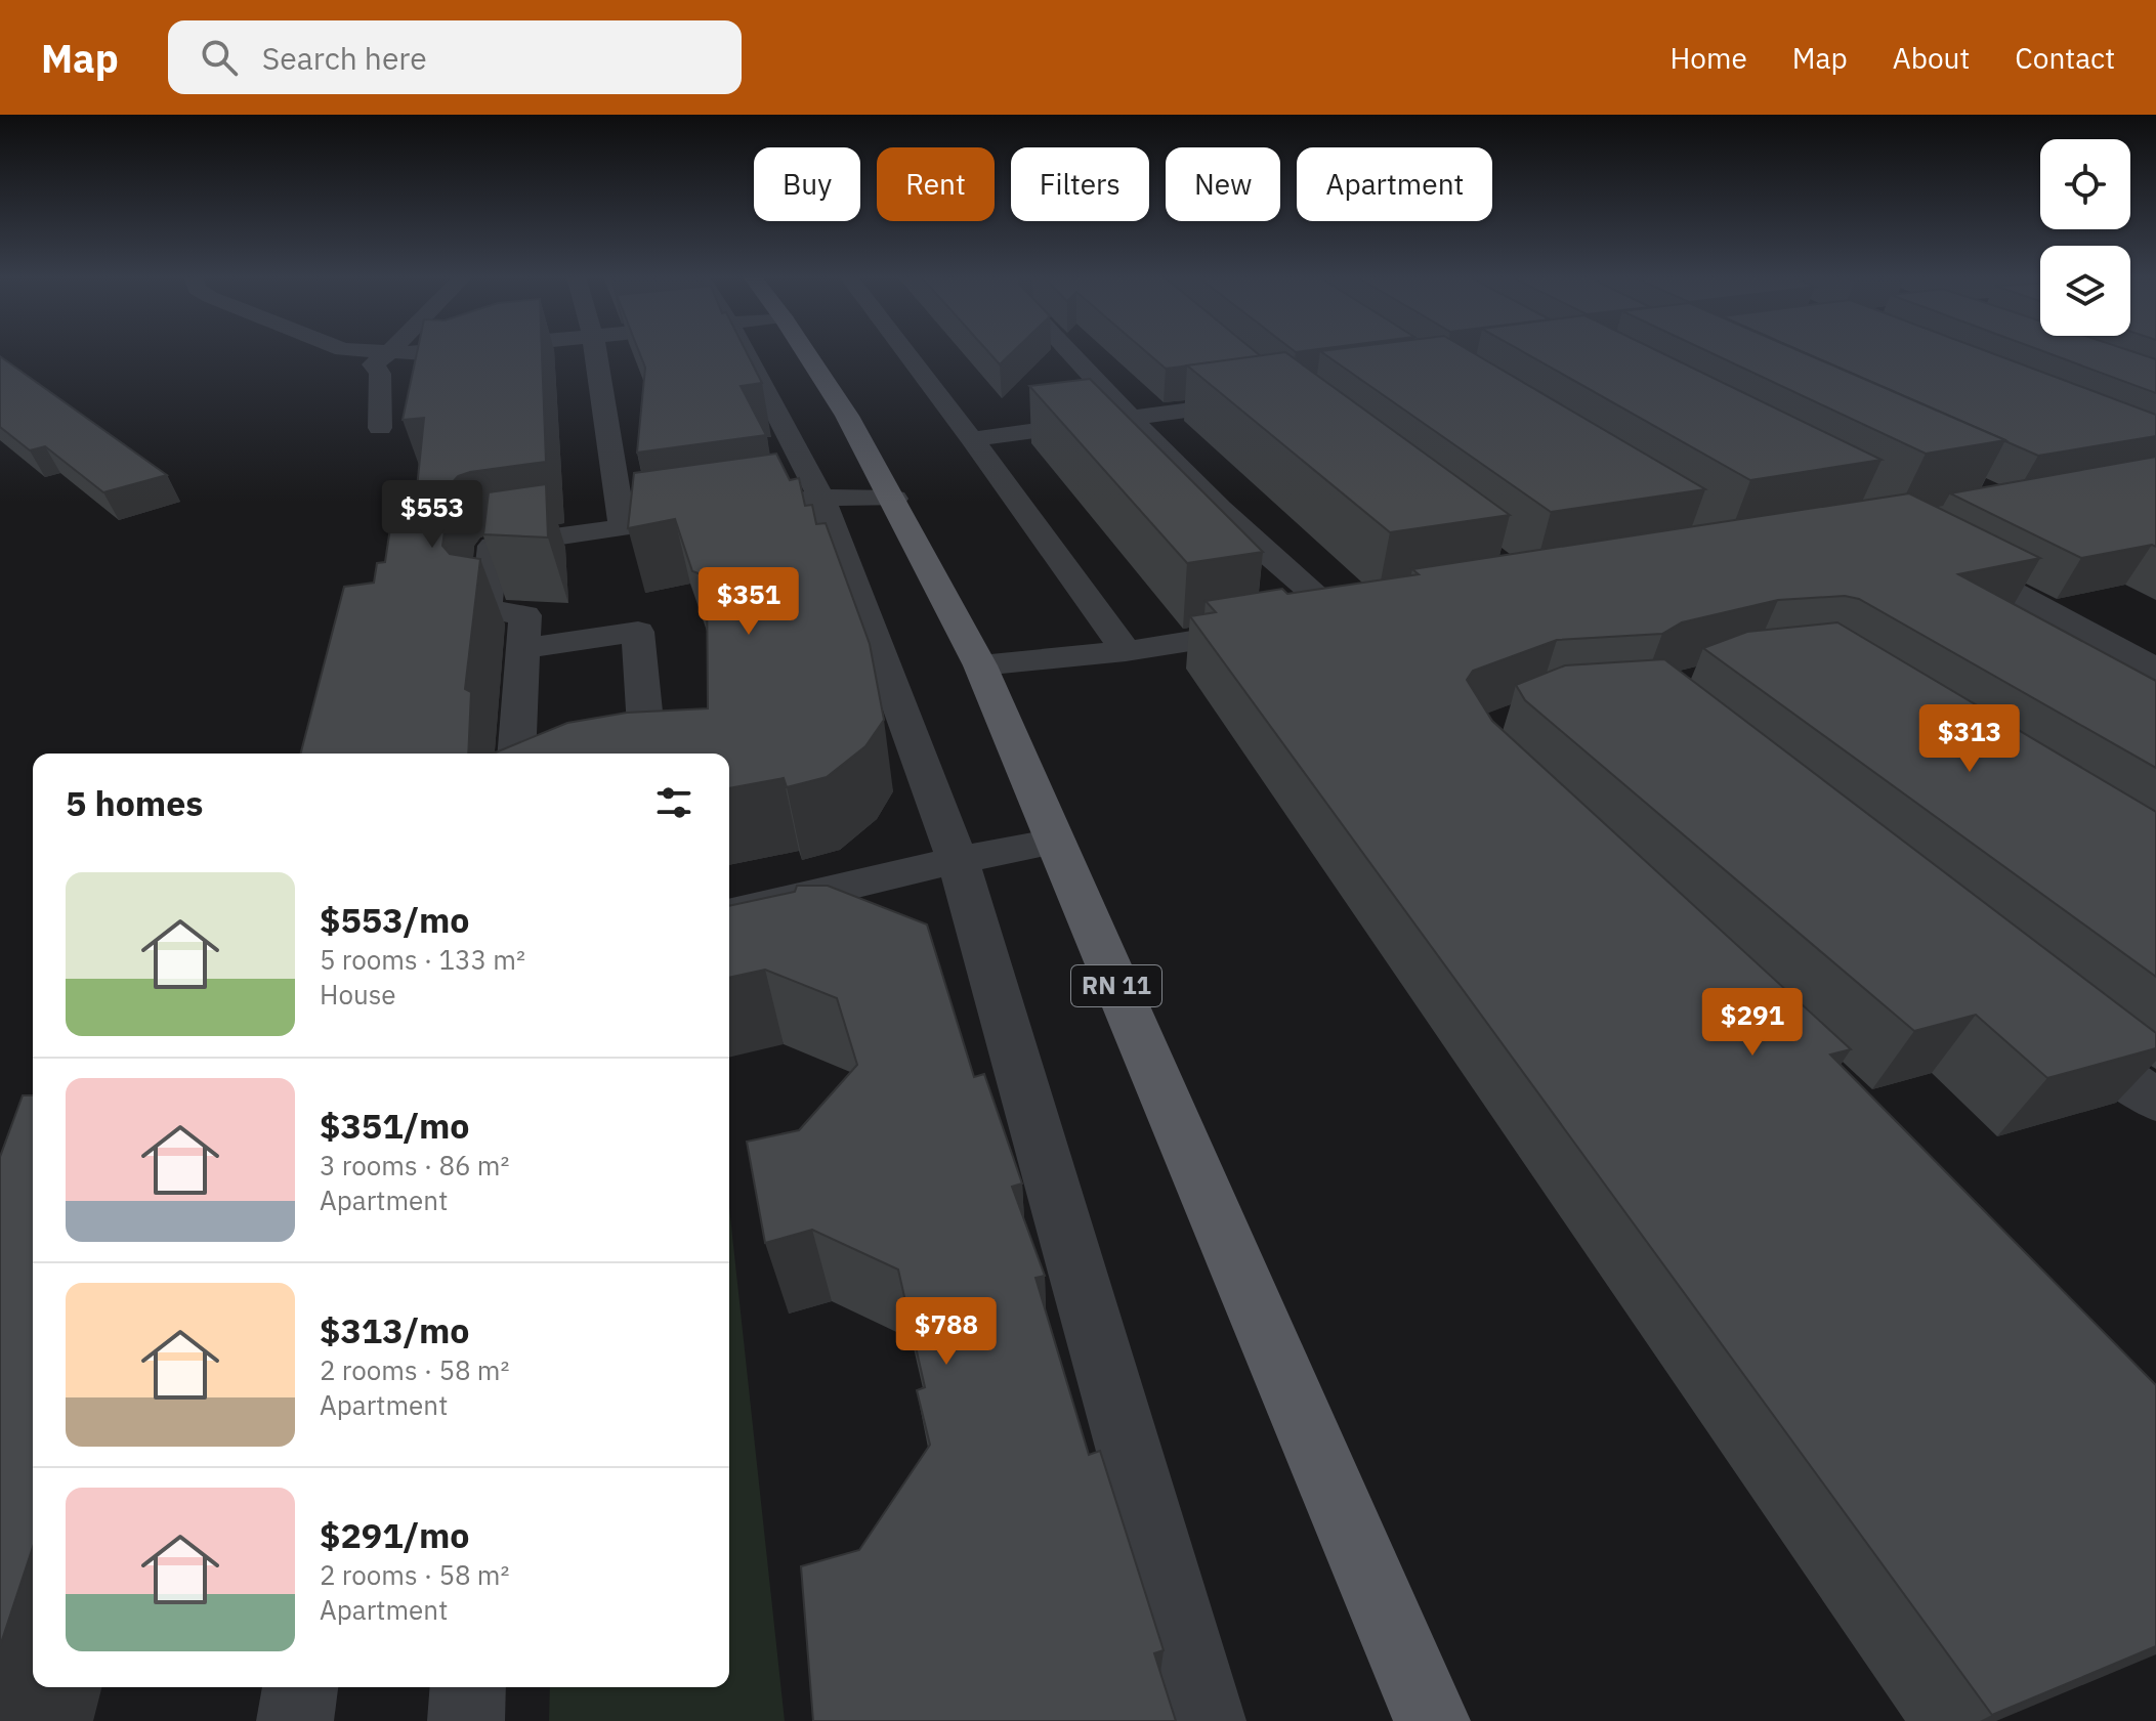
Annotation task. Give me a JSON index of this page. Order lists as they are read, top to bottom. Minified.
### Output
{"streets":{"main road":["RN 11"]},"page":{"header":"Map","search":"Search here","nav":["Home","Map","About","Contact"],"chip":["Buy","Rent","Filters","New","Apartment"],"price":["$553","$351","$313","$291","$788"],"heading":"5 homes","list":[{"name":"$553/mo","note":"5 rooms · 133 m² · House"},{"name":"$351/mo","note":"3 rooms · 86 m² · Apartment"},{"name":"$313/mo","note":"2 rooms · 58 m² · Apartment"},{"name":"$291/mo","note":"2 rooms · 58 m² · Apartment"}]}}
